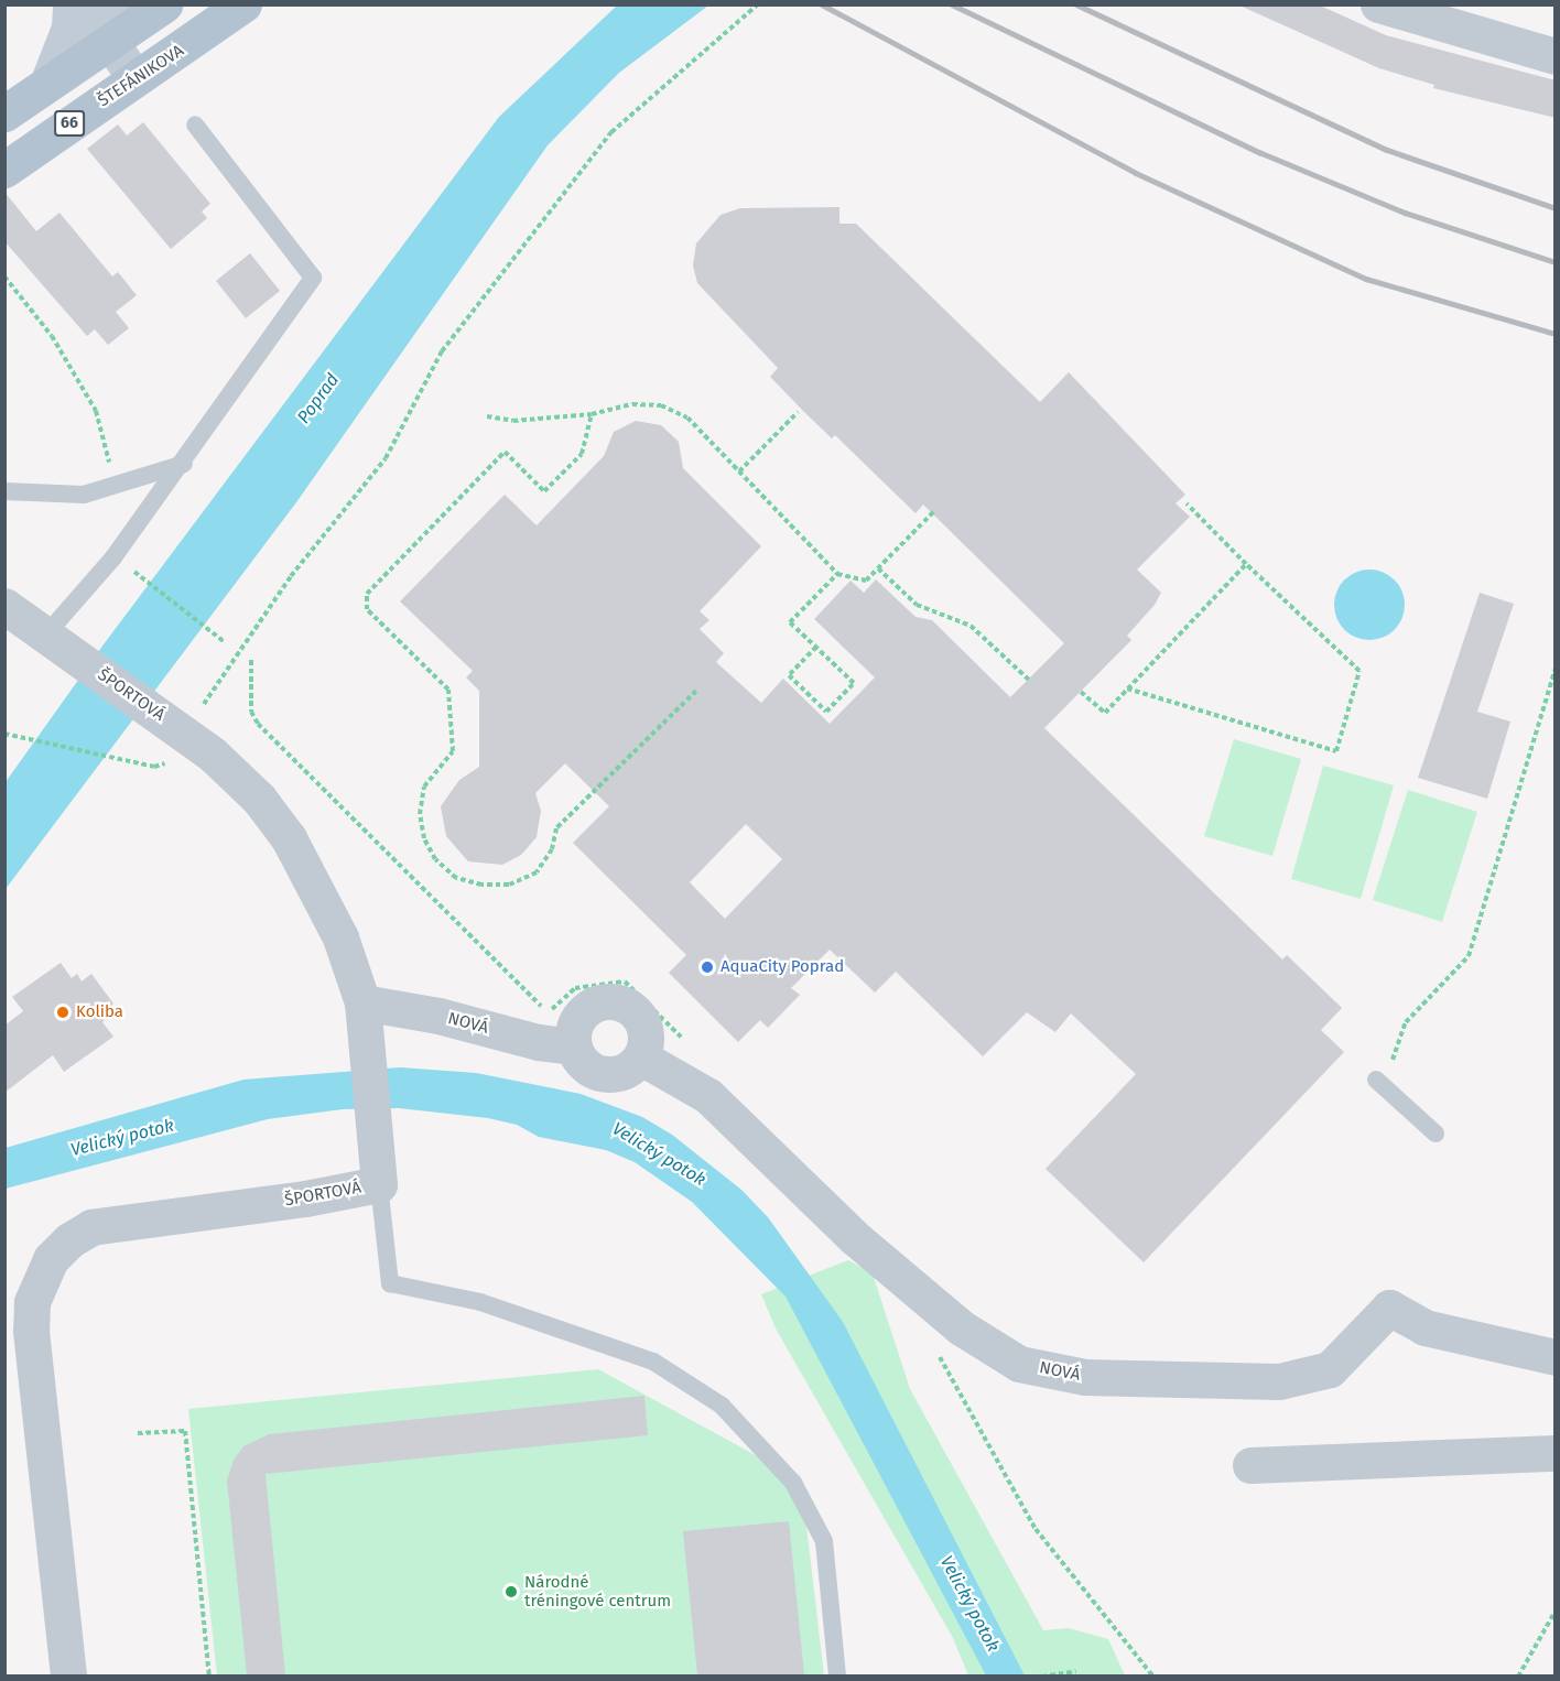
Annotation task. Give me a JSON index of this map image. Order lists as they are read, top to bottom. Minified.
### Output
{"streets":{"main road":["ŠTEFÁNIKOVA","66"],"street":["ŠPORTOVÁ","NOVÁ"]},"crossings":[["ŠPORTOVÁ","NOVÁ"]],"water":["Poprad","Velický potok"],"places":["AquaCity Poprad","Koliba","Národné tréningové centrum"]}
